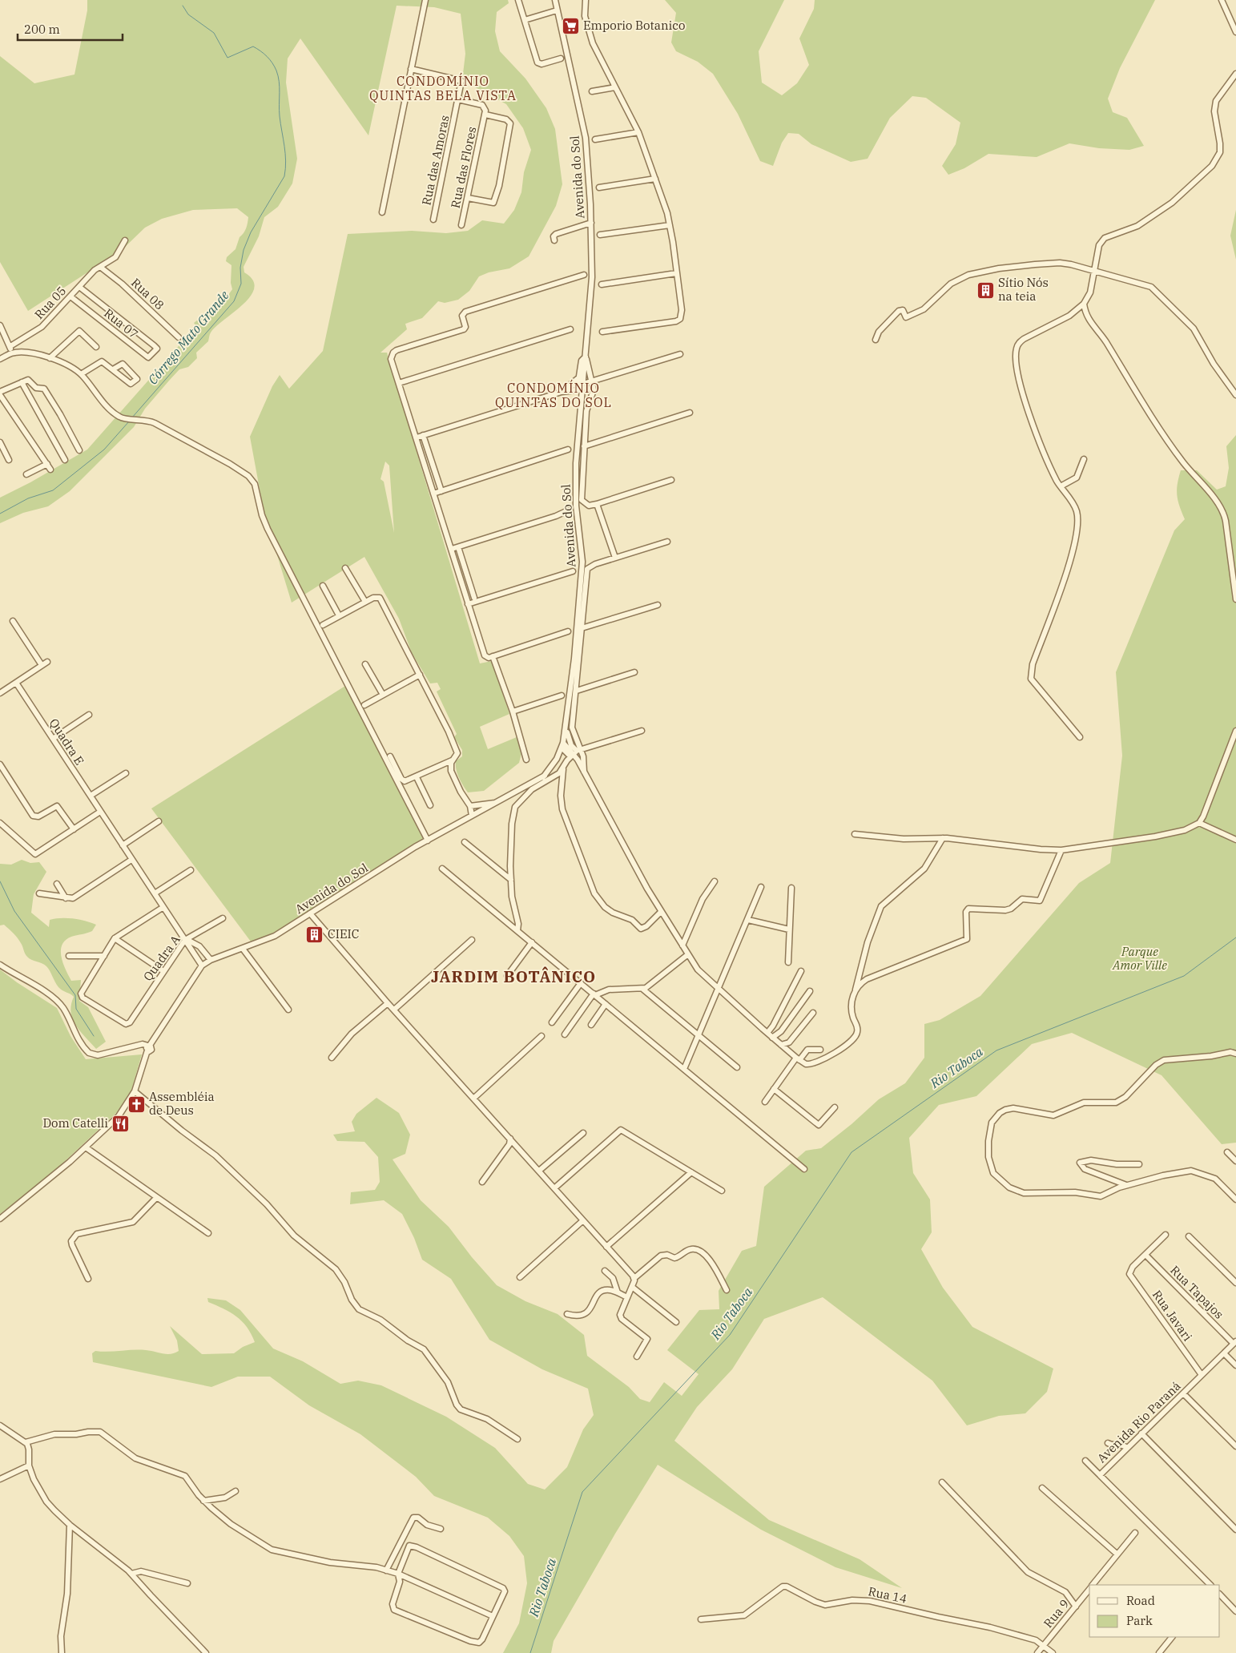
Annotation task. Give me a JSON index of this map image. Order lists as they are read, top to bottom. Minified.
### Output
{"streets":{"street":["Rua das Amoras","Rua das Flores","Avenida do Sol","Rua 08","Rua 05","Rua 07","Quadra E","Quadra A","Rua Tapajos","Rua Javari","Avenida Rio Paraná","Rua 14","Rua 9"]},"crossings":[["Avenida do Sol","Quadra E"],["Rua 08","Rua 05"],["Rua 05","Rua 07"],["Quadra E","Quadra A"],["Rua Tapajos","Rua Javari"],["Rua Tapajos","Avenida Rio Paraná"],["Rua Javari","Avenida Rio Paraná"],["Rua 14","Rua 9"]],"districts":["CONDOMÍNIO QUINTAS BELA VISTA","CONDOMÍNIO QUINTAS DO SOL","JARDIM BOTÂNICO"],"water":["Córrego Mato Grande","Rio Taboca"],"parks":["Parque Amor Ville"],"places":{"supermarket":["Emporio Botanico"],"building":["Sítio Nós na teia","CIEIC"],"church":["Assembléia de Deus"],"restaurant":["Dom Catelli"]},"legend":["Road","Park"],"scale_bar":"200 m"}
